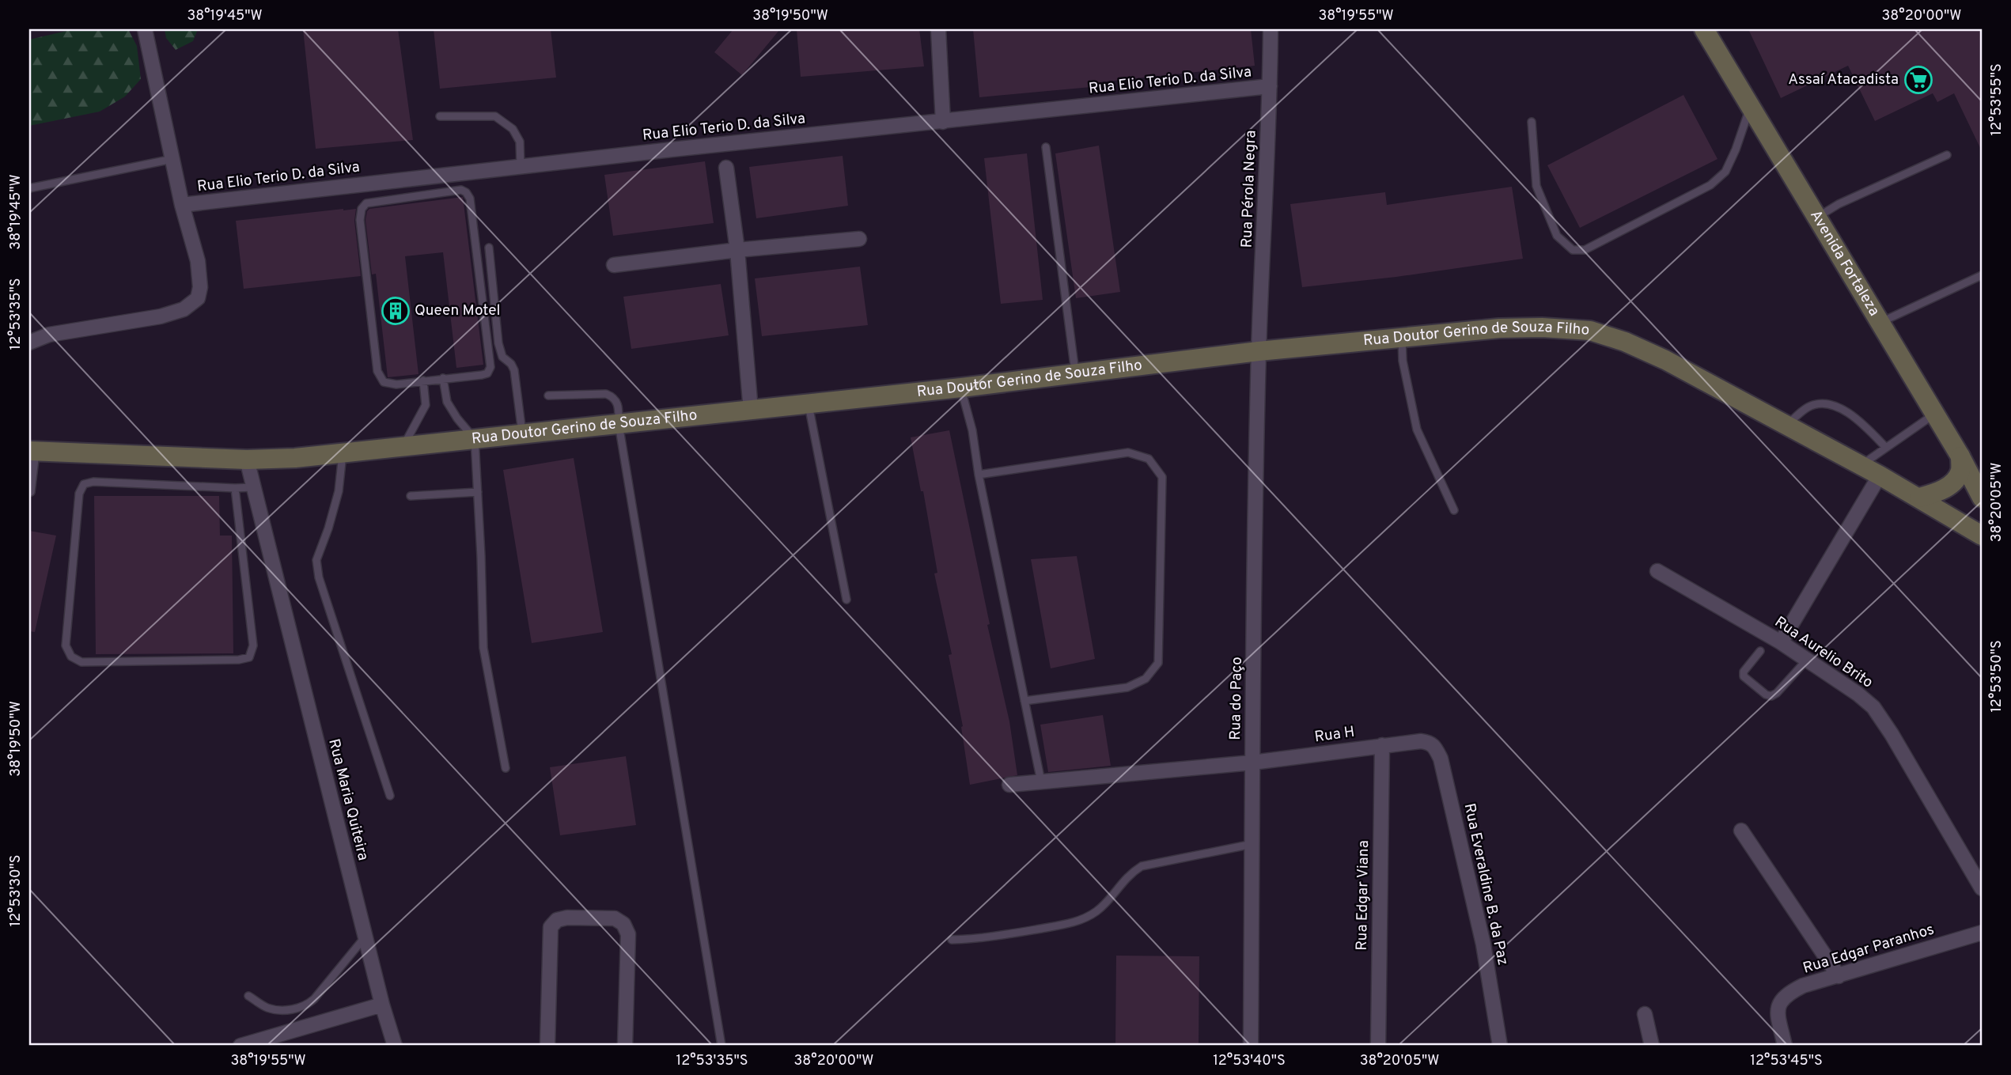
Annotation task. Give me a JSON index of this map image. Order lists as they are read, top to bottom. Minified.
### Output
{"streets":{"main road":["Avenida Fortaleza","Rua Doutor Gerino de Souza Filho"],"street":["Rua Elio Terio D. da Silva","Rua Pérola Negra","Rua Aurelio Brito","Rua do Paço","Rua H","Rua Maria Quiteira","Rua Everaldine B. da Paz","Rua Edgar Viana","Rua Edgar Paranhos"]},"crossings":[["Rua Elio Terio D. da Silva","Rua Pérola Negra"],["Rua Pérola Negra","Rua Doutor Gerino de Souza Filho"],["Rua Pérola Negra","Rua do Paço"],["Rua Doutor Gerino de Souza Filho","Rua do Paço"],["Rua Doutor Gerino de Souza Filho","Rua Maria Quiteira"],["Rua do Paço","Rua H"],["Rua H","Rua Everaldine B. da Paz"],["Rua H","Rua Edgar Viana"]],"places":{"supermarket":["Assaí Atacadista"],"building":["Queen Motel"]},"coordinates":["38°19'45\"W","38°19'50\"W","38°19'55\"W","38°20'00\"W","12°53'55\"S","12°53'35\"S","38°20'05\"W","12°53'50\"S","12°53'30\"S","12°53'40\"S","12°53'45\"S"]}
